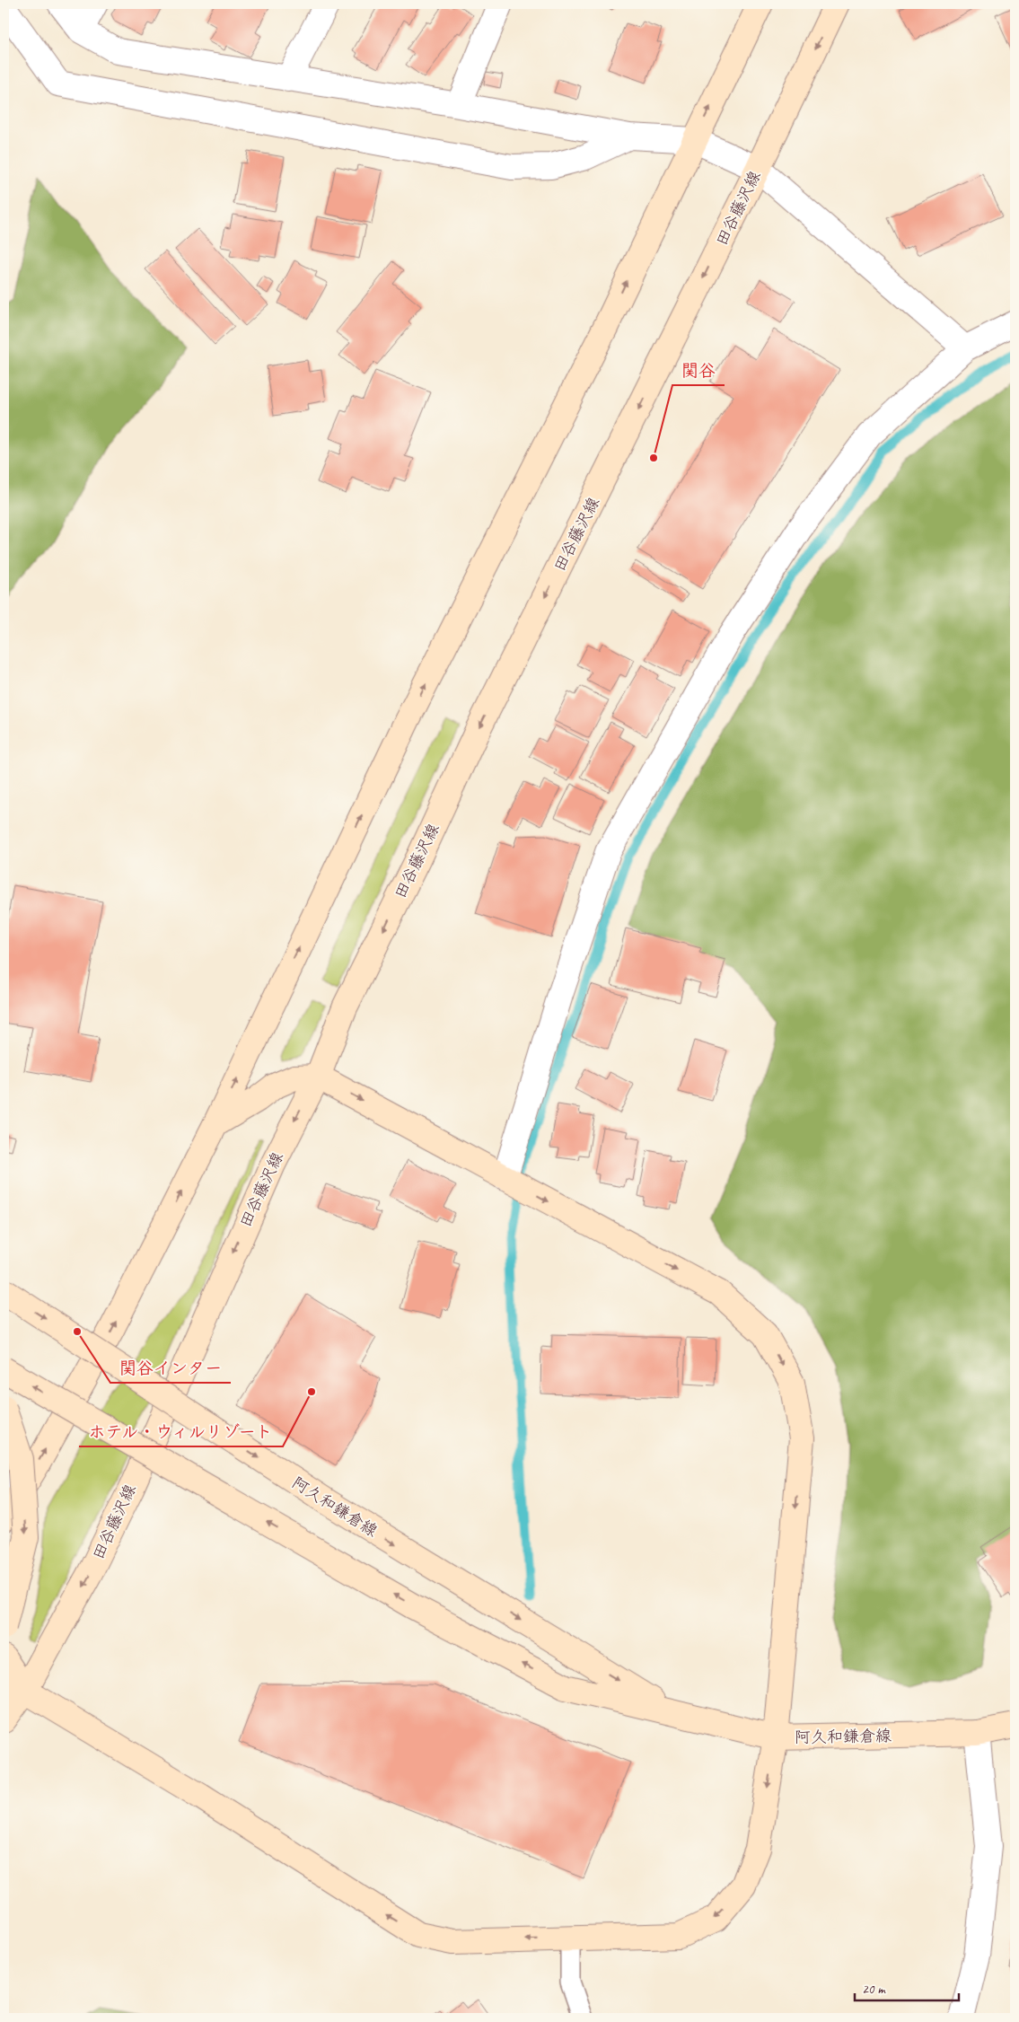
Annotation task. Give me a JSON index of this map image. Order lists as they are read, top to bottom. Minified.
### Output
{"streets":{"main road":["田谷藤沢線","阿久和鎌倉線"]},"places":["関谷","関谷インター","ホテル・ウィルリゾート"],"scale_bar":"20 m"}
